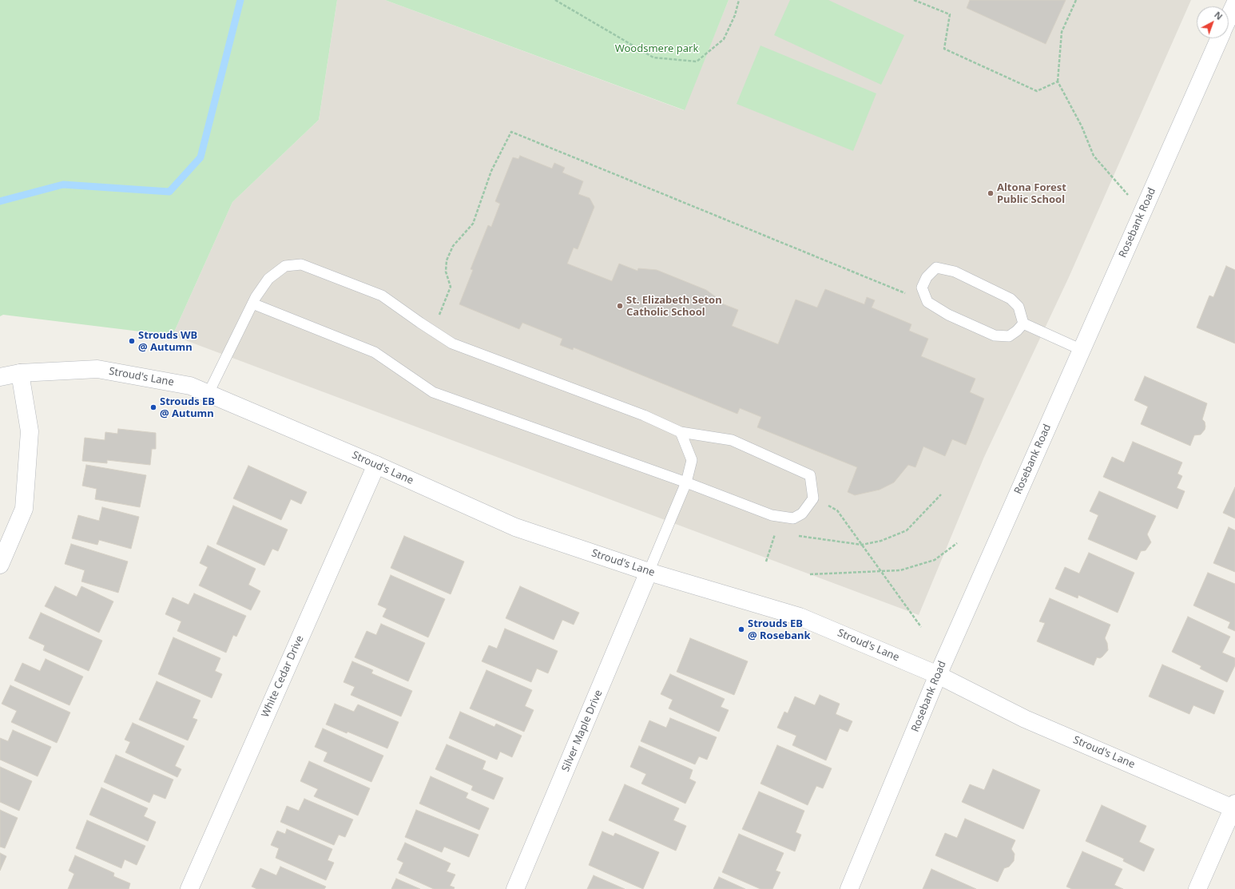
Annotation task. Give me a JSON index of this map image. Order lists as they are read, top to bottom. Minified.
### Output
{"streets":{"street":["Rosebank Road","Stroud's Lane","White Cedar Drive","Silver Maple Drive"]},"crossings":[["Rosebank Road","Stroud's Lane"],["Stroud's Lane","White Cedar Drive"],["Stroud's Lane","Silver Maple Drive"]],"parks":["Woodsmere park"],"places":["Altona Forest Public School","St. Elizabeth Seton Catholic School","Strouds WB @ Autumn","Strouds EB @ Autumn","Strouds EB @ Rosebank"],"north":"top right"}
